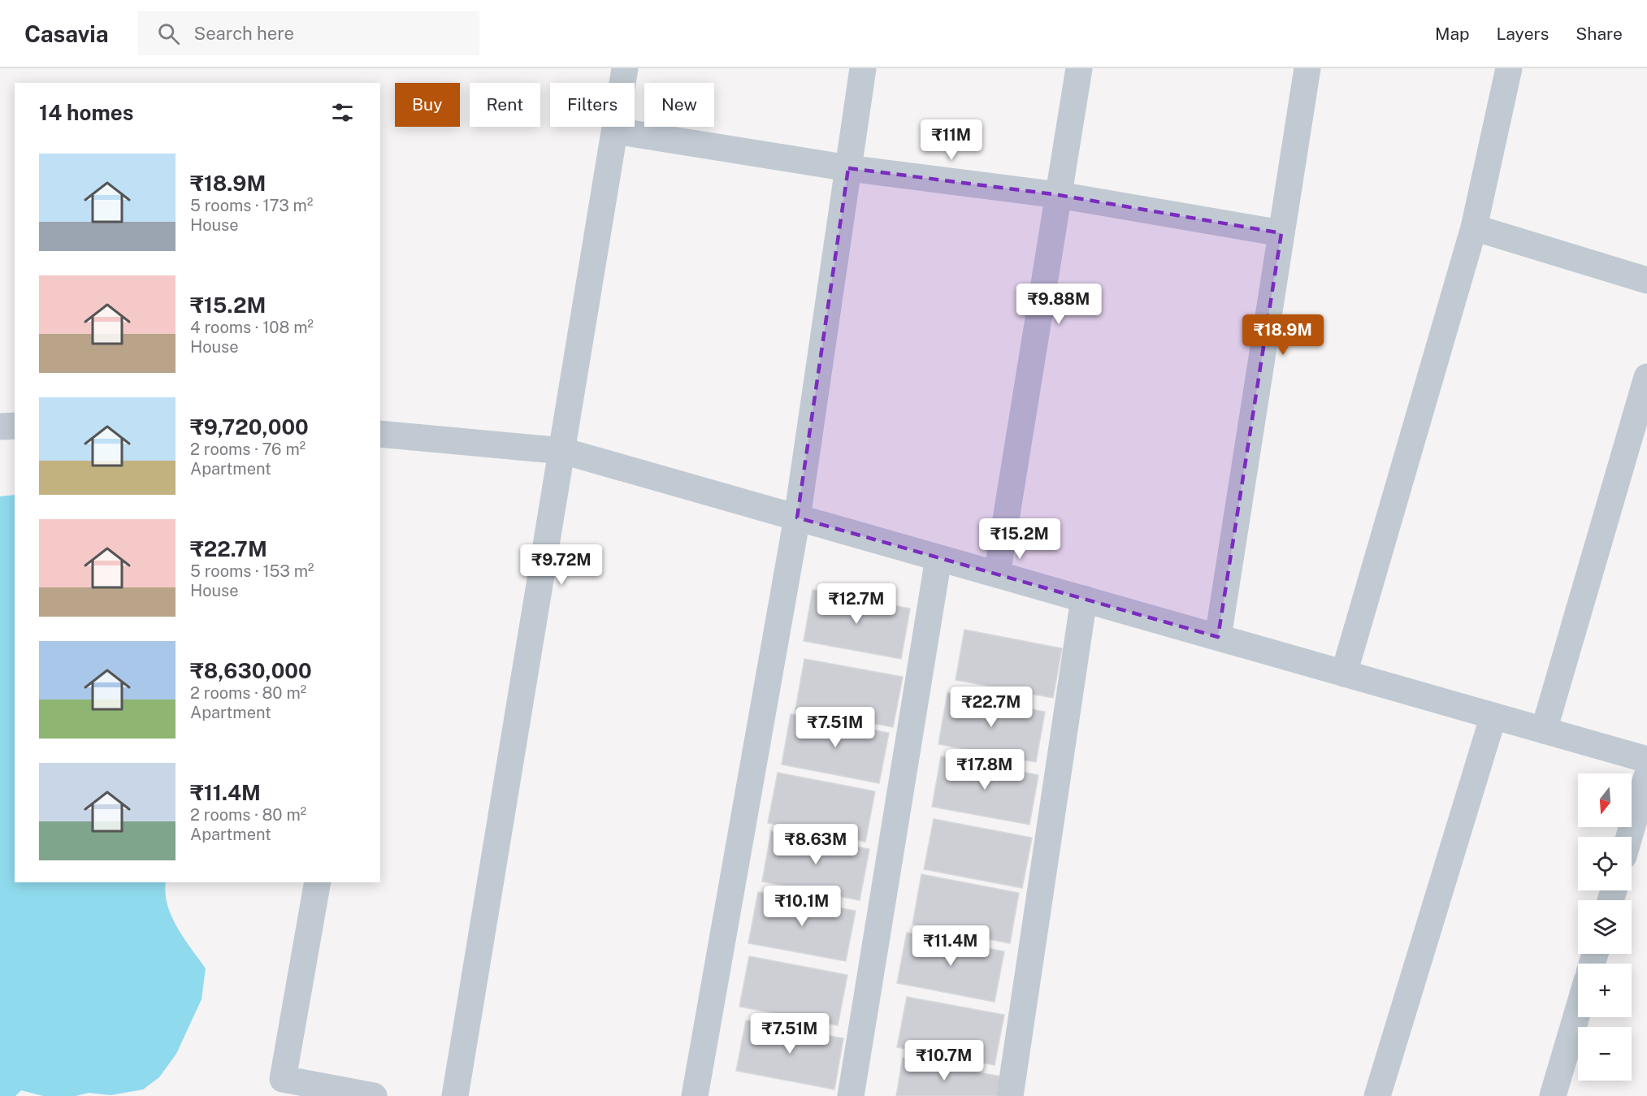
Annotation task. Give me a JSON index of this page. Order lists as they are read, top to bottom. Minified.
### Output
{"north":"bottom","page":{"header":"Casavia","search":"Search here","nav":["Map","Layers","Share"],"chip":["Buy","Rent","Filters","New"],"heading":"14 homes","price":["₹11M","₹9.88M","₹18.9M","₹15.2M","₹9.72M","₹12.7M","₹22.7M","₹7.51M","₹17.8M","₹8.63M","₹10.1M","₹11.4M","₹7.51M","₹10.7M"],"list":[{"name":"₹18.9M","note":"5 rooms · 173 m² · House"},{"name":"₹15.2M","note":"4 rooms · 108 m² · House"},{"name":"₹9,720,000","note":"2 rooms · 76 m² · Apartment"},{"name":"₹22.7M","note":"5 rooms · 153 m² · House"},{"name":"₹8,630,000","note":"2 rooms · 80 m² · Apartment"},{"name":"₹11.4M","note":"2 rooms · 80 m² · Apartment"}],"map_buttons":["+","−"]}}
